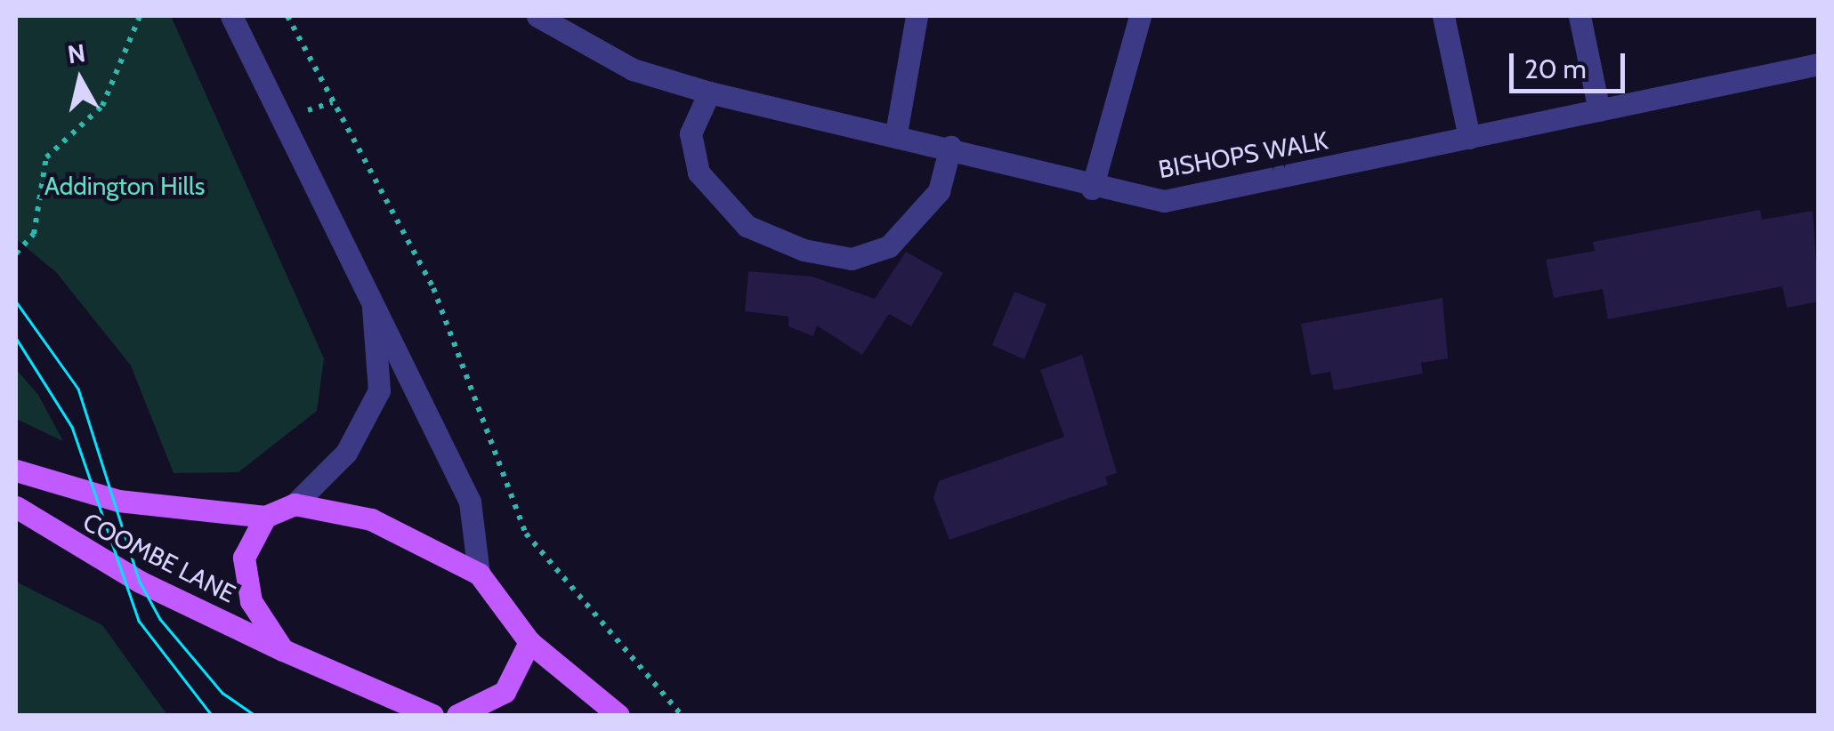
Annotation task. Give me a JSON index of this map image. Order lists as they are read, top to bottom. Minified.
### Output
{"streets":{"main road":["COOMBE LANE"],"street":["BISHOPS WALK"]},"parks":["Addington Hills"],"scale_bar":"20 m","north":"top"}
